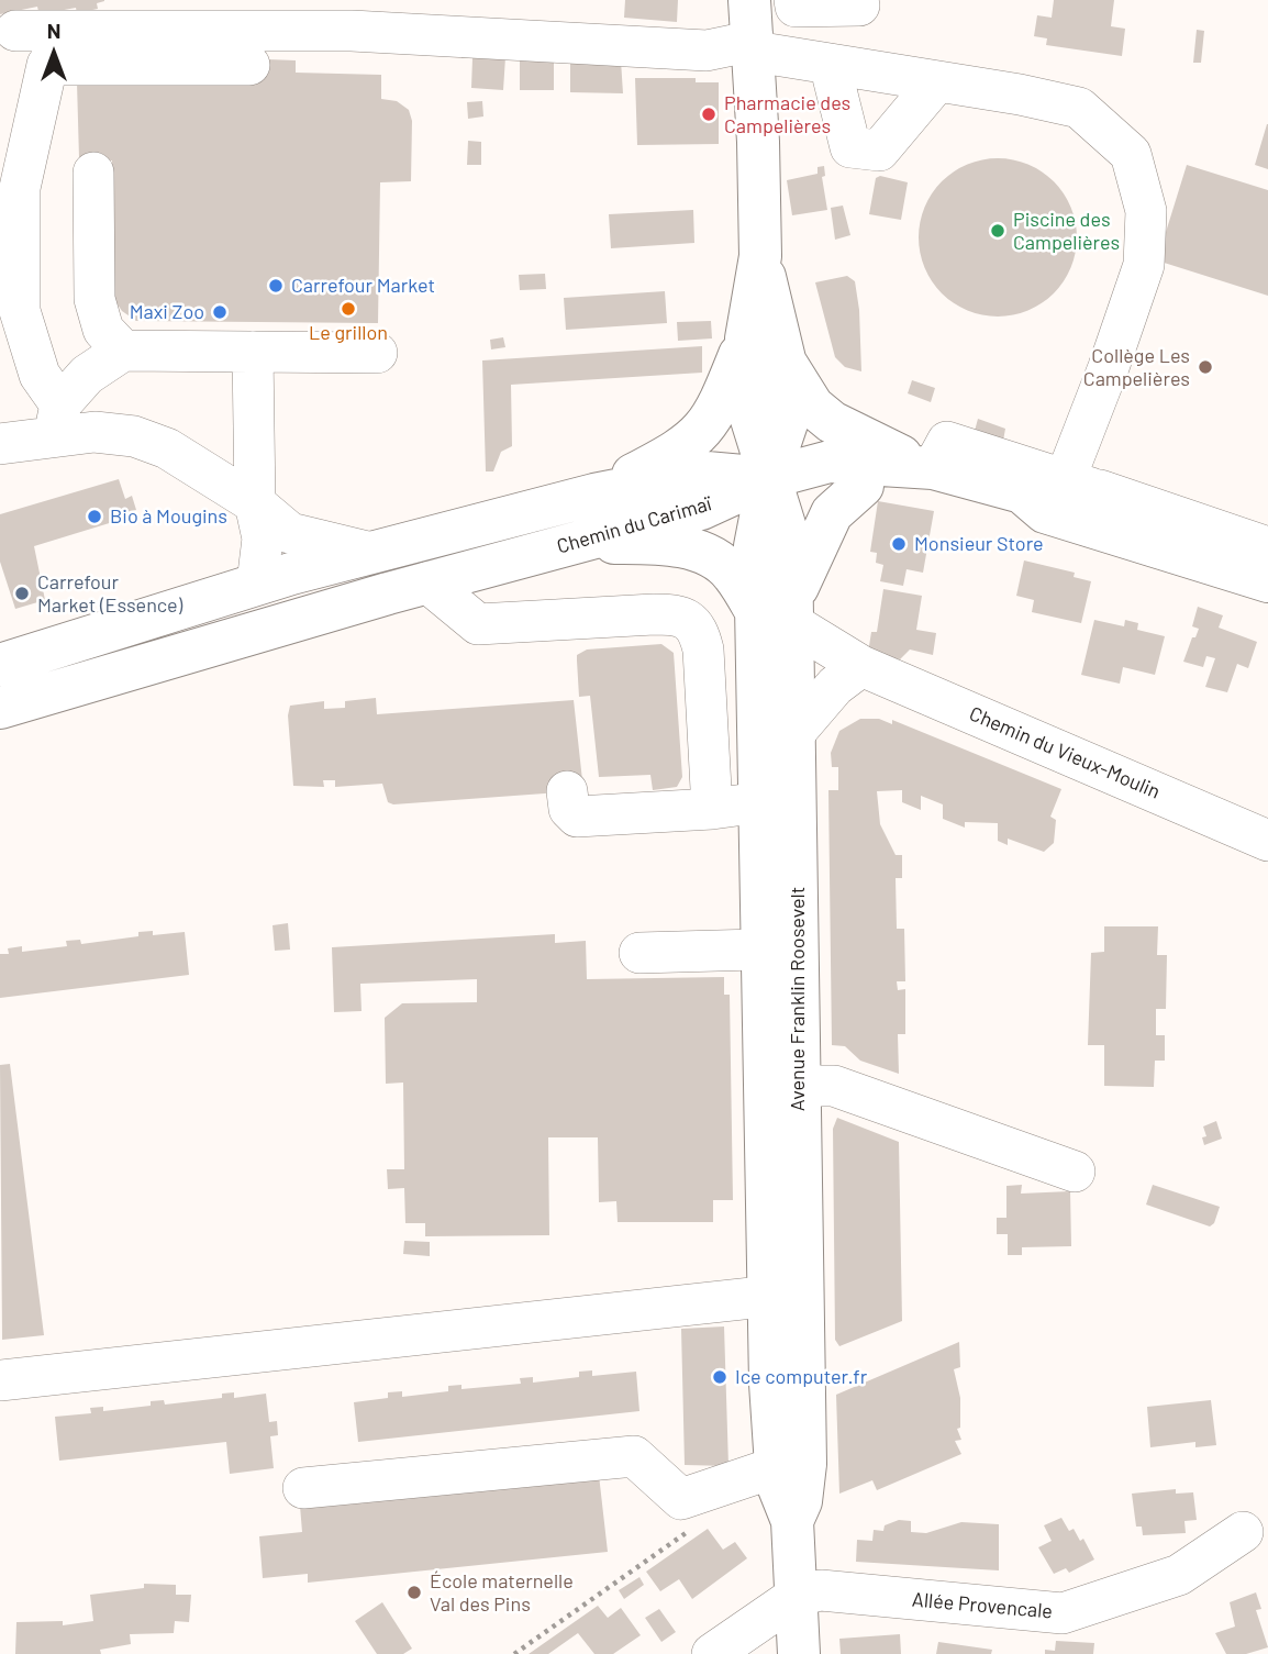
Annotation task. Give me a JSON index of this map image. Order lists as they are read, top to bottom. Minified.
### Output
{"streets":{"main road":["Chemin du Carimaï","Avenue Franklin Roosevelt"],"street":["Chemin du Vieux-Moulin","Allée Provencale"]},"crossings":[["Chemin du Carimaï","Avenue Franklin Roosevelt"],["Chemin du Vieux-Moulin","Avenue Franklin Roosevelt"],["Avenue Franklin Roosevelt","Allée Provencale"]],"places":["Pharmacie des Campelières","Piscine des Campelières","Carrefour Market","Le grillon","Maxi Zoo","Collège Les Campelières","Bio à Mougins","Monsieur Store","Carrefour Market (Essence)","Ice computer.fr","École maternelle Val des Pins"],"north":"top"}
